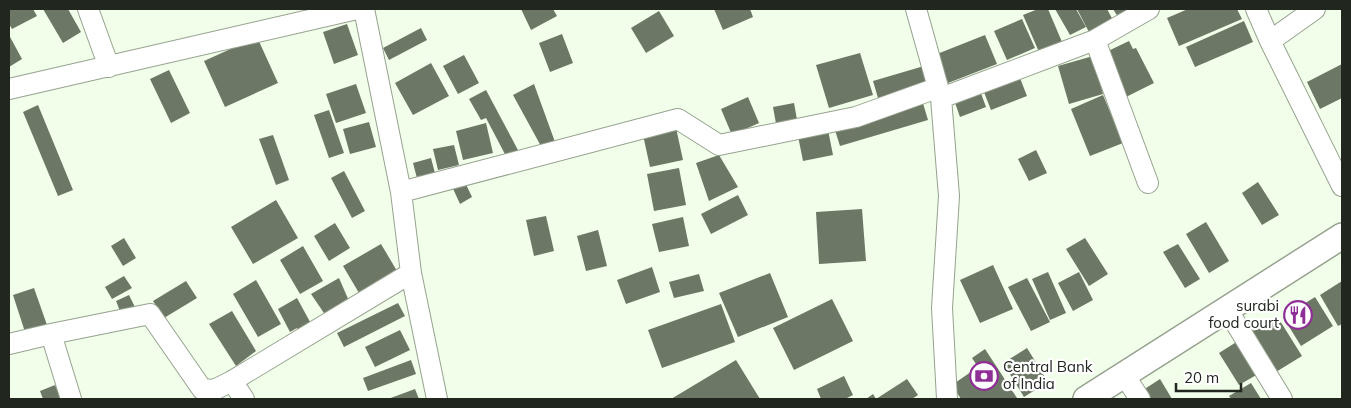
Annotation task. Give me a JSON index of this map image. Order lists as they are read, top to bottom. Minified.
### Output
{"places":{"restaurant":["surabi food court"],"bank":["Central Bank of India"]},"scale_bar":"20 m"}
